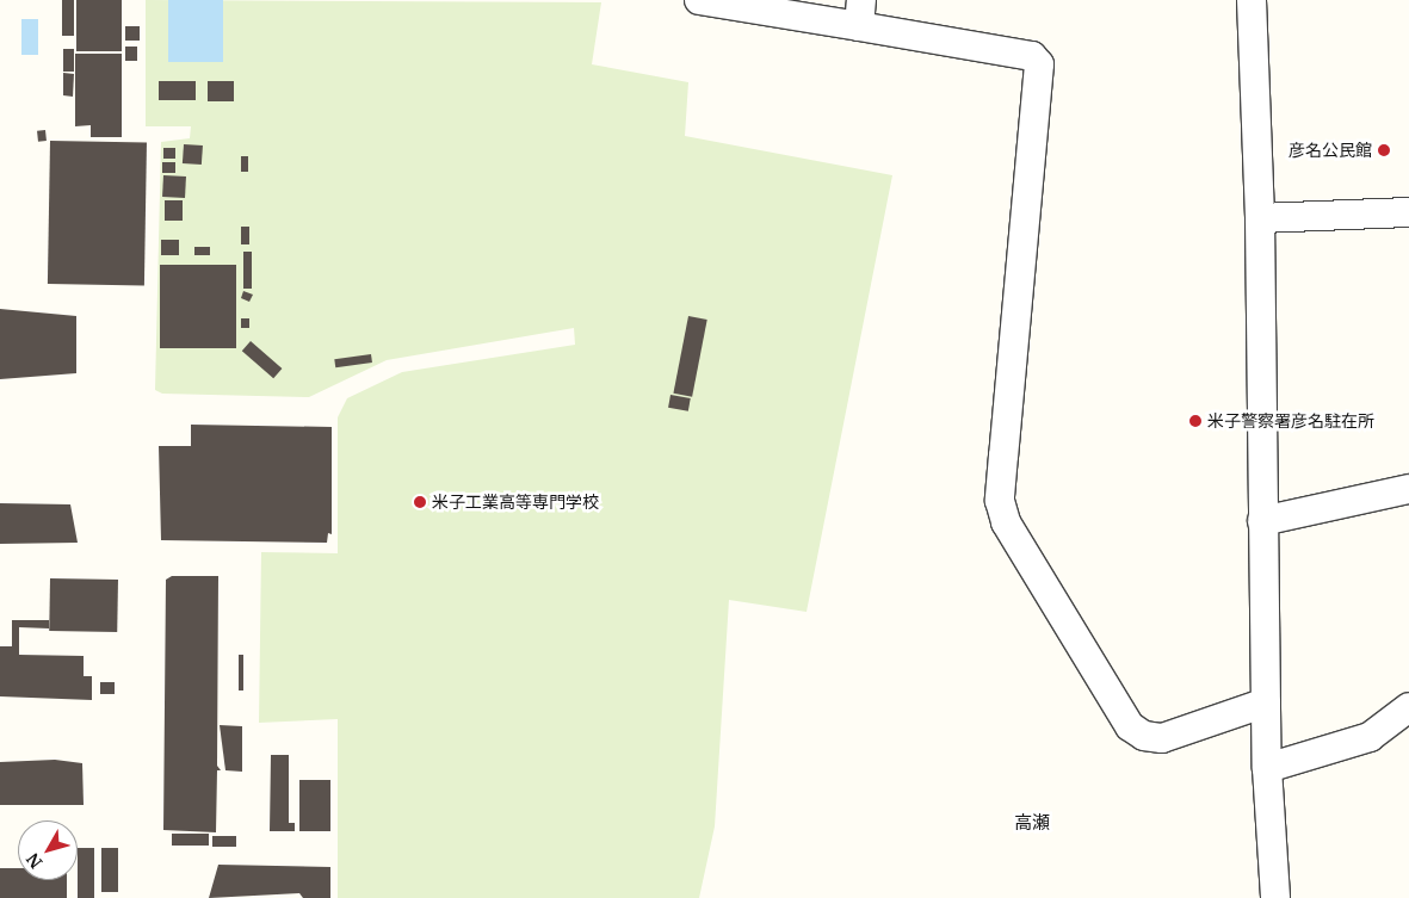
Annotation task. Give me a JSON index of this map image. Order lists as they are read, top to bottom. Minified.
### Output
{"districts":["高瀬"],"places":["彦名公民館","米子警察署彦名駐在所","米子工業高等専門学校"],"north":"bottom left"}
